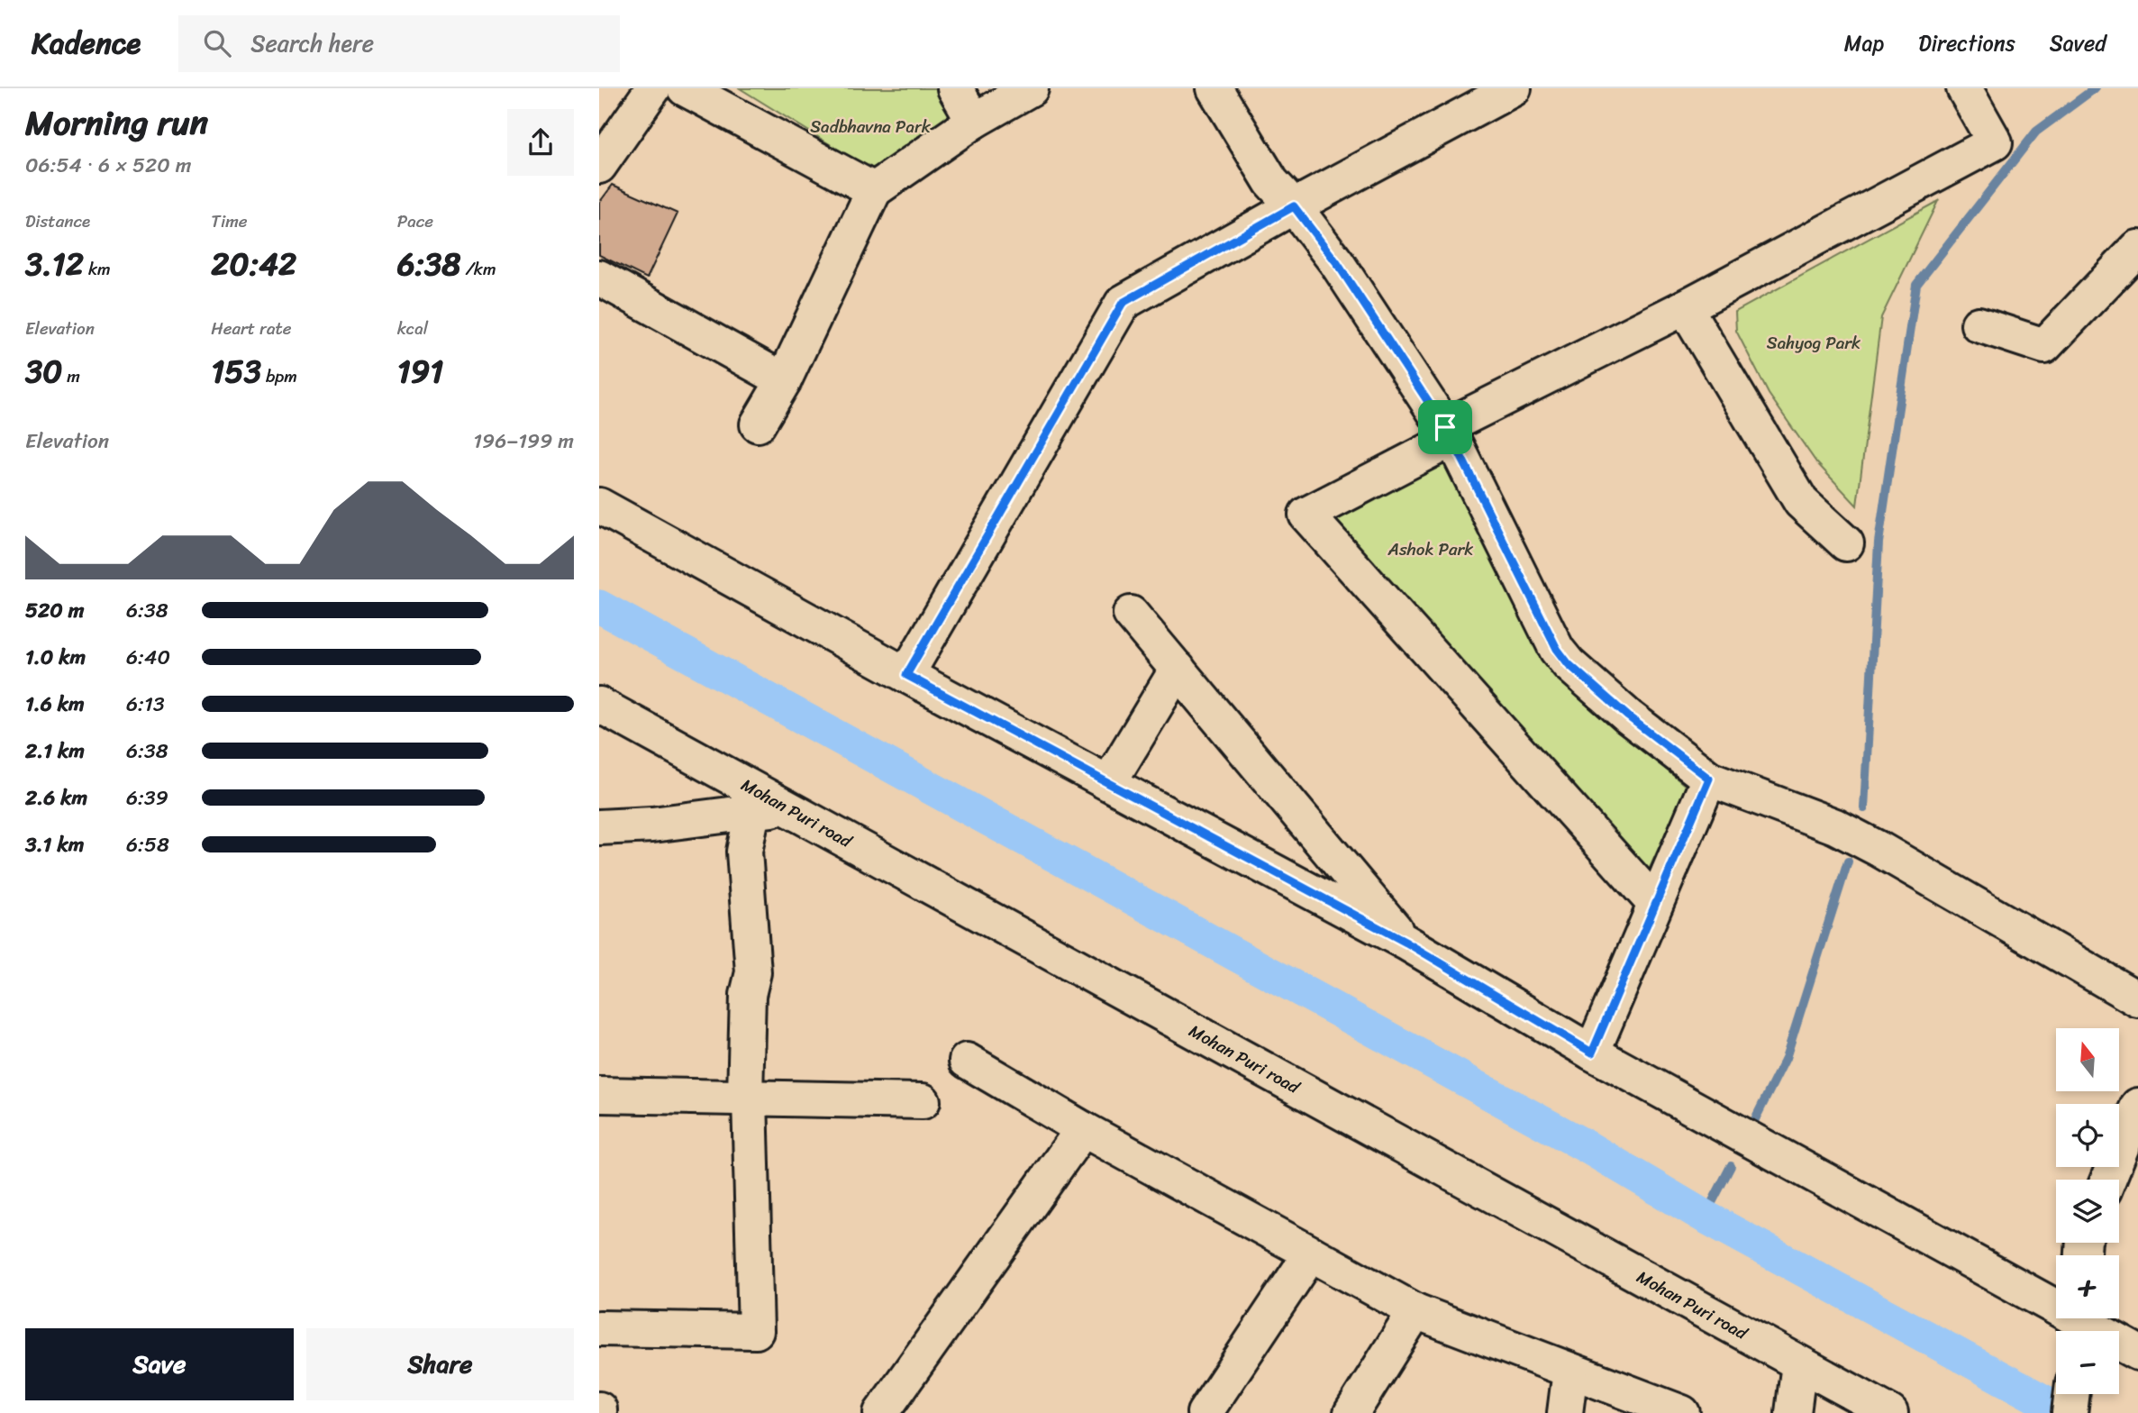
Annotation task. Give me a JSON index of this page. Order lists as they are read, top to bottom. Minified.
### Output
{"streets":{"street":["Mohan Puri road"]},"parks":["Sadbhavna Park","Sahyog Park","Ashok Park"],"north":"top","page":{"header":"Kadence","search":"Search here","nav":["Map","Directions","Saved"],"heading":["Morning run","06:54 · 6 × 520 m"],"stats":[["Distance","3.12 km"],["Time","20:42"],["Pace","6:38 /km"],["Elevation","30 m"],["Heart rate","153 bpm"],["kcal","191"]],"chart":["Elevation","196–199 m"],"list":[{"name":"520 m","note":"6:38"},{"name":"1.0 km","note":"6:40"},{"name":"1.6 km","note":"6:13"},{"name":"2.1 km","note":"6:38"},{"name":"2.6 km","note":"6:39"},{"name":"3.1 km","note":"6:58"}],"map_buttons":["+","−"],"buttons":["Save","Share"]}}
